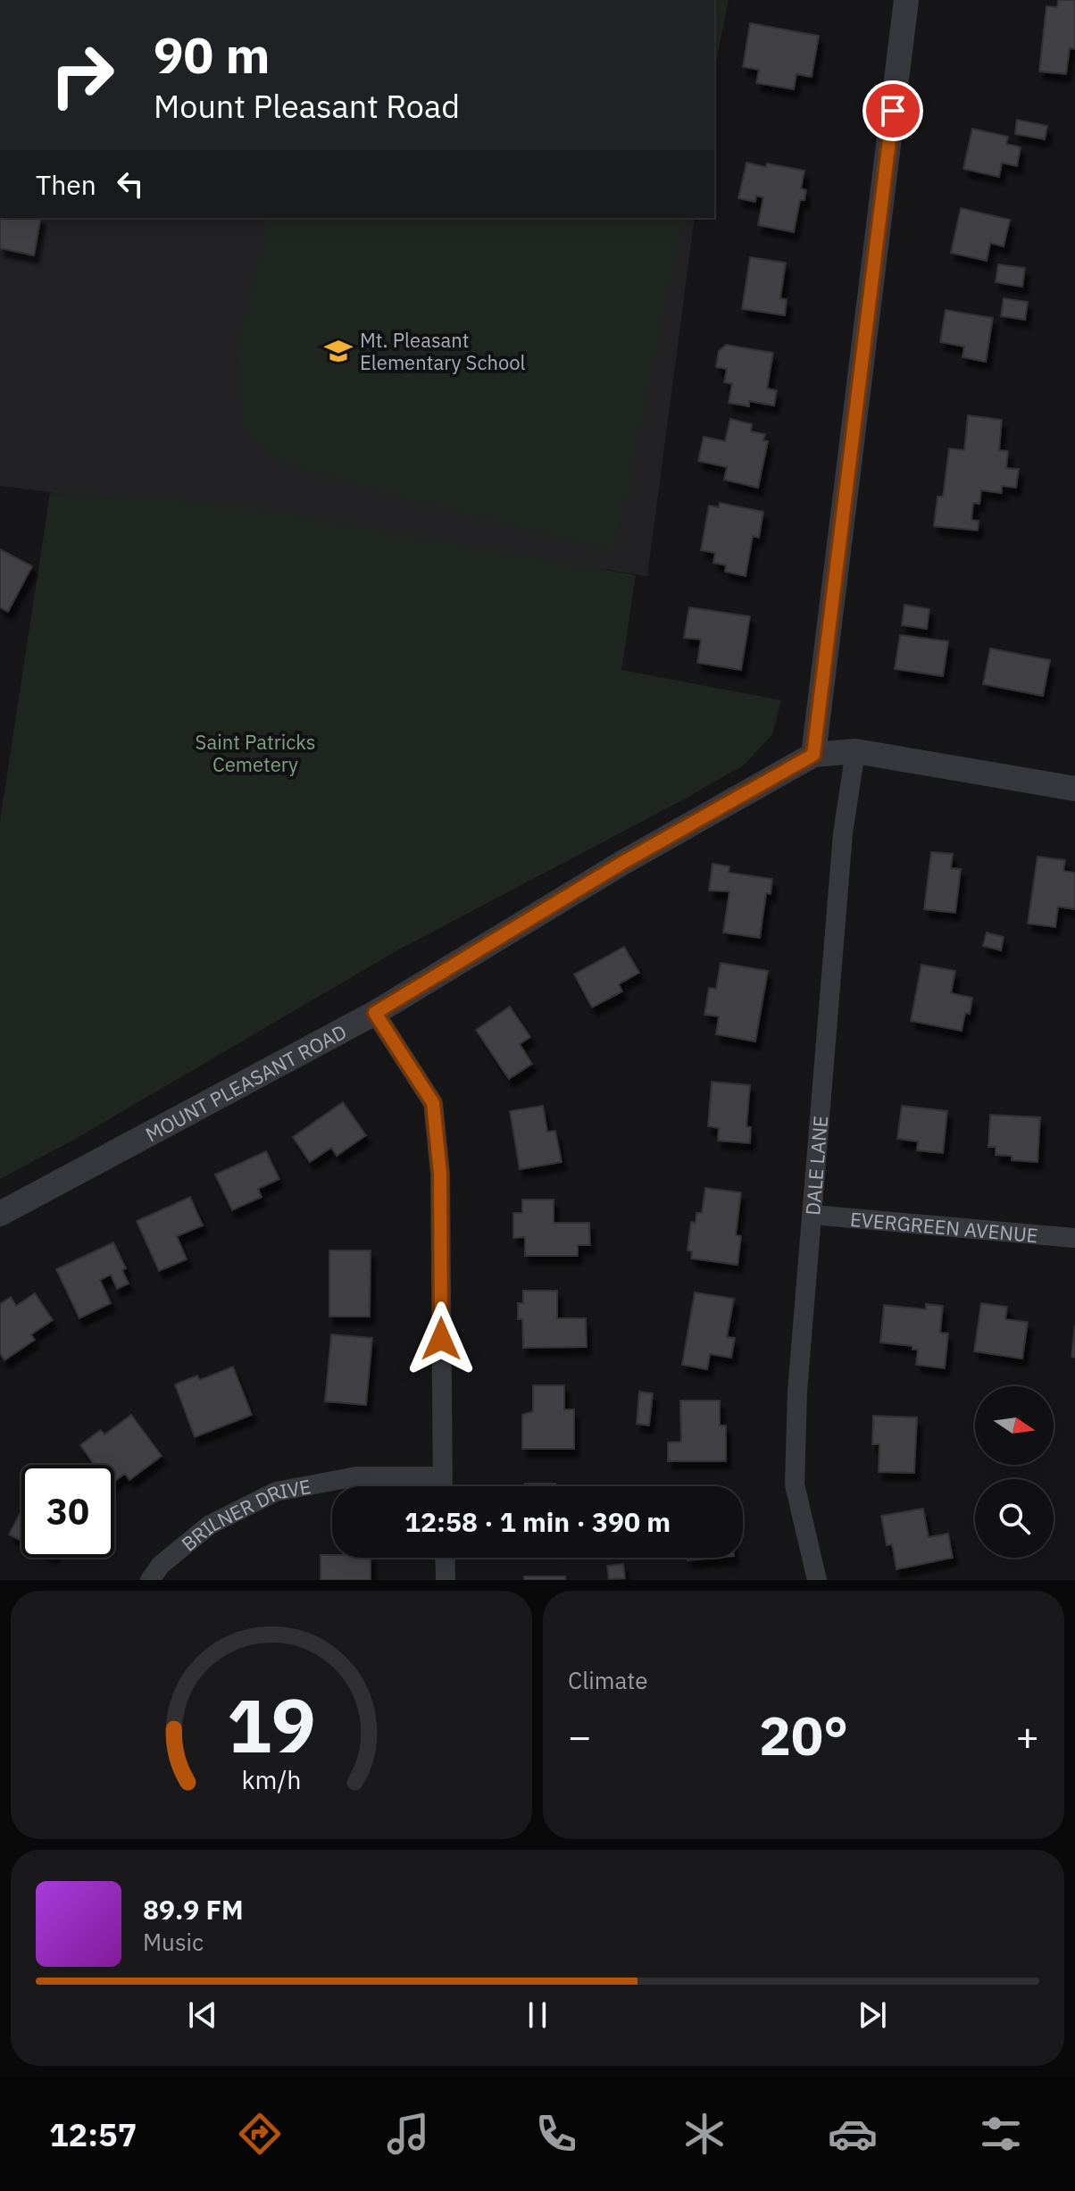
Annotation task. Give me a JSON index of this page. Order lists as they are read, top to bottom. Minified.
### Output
{"streets":{"street":["MOUNT PLEASANT ROAD","DALE LANE","EVERGREEN AVENUE","BRILNER DRIVE"]},"crossings":[["MOUNT PLEASANT ROAD","DALE LANE"],["DALE LANE","EVERGREEN AVENUE"]],"parks":["Saint Patricks Cemetery"],"places":{"school or university":["Mt. Pleasant Elementary School"]},"north":"right","page":{"turn":["90 m","Mount Pleasant Road"],"then":"Then","limit":"30","trip":"12:58 · 1 min · 390 m","tile":"Climate","heat":["−","20°","+"],"song":["89.9 FM","Music"],"tabs":"12:57","gauge":["19","km/h"]}}
